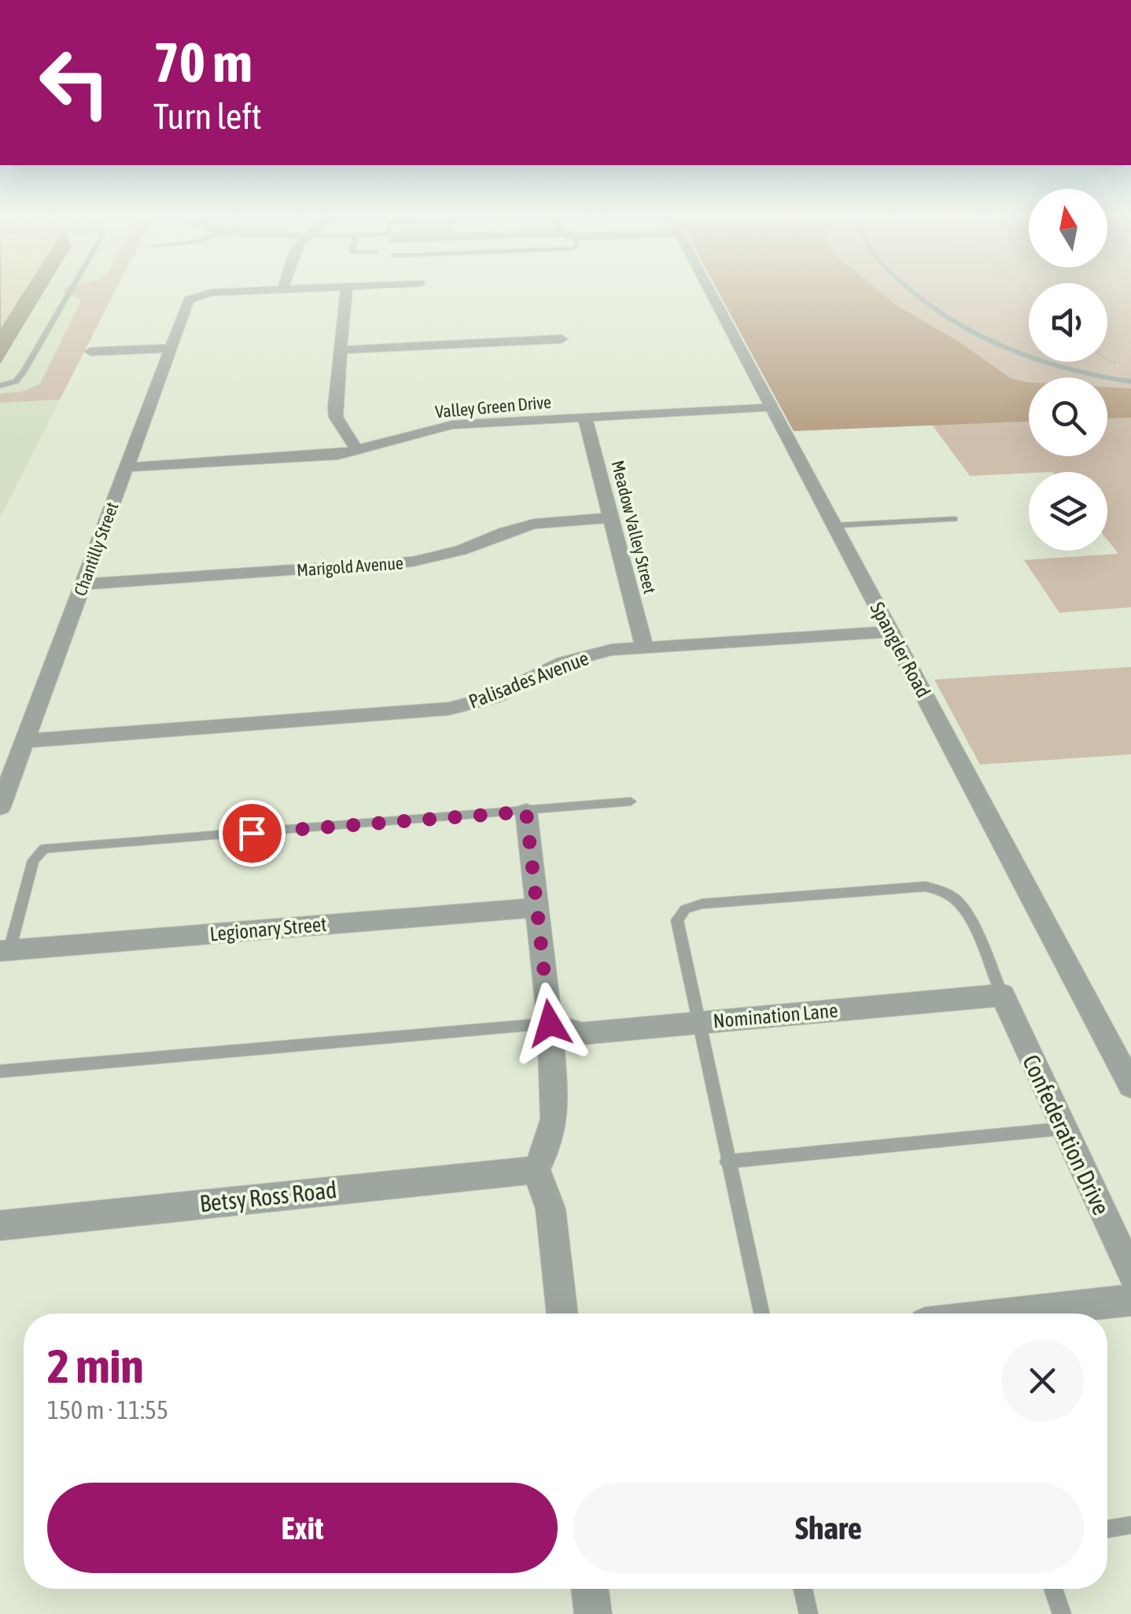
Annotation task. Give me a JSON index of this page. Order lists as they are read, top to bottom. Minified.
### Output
{"streets":{"street":["Valley Green Drive","Meadow Valley Street","Chantilly Street","Marigold Avenue","Spangler Road","Palisades Avenue","Legionary Street","Nomination Lane","Confederation Drive","Betsy Ross Road"]},"crossings":[["Valley Green Drive","Meadow Valley Street"],["Valley Green Drive","Chantilly Street"],["Valley Green Drive","Spangler Road"],["Meadow Valley Street","Marigold Avenue"],["Meadow Valley Street","Palisades Avenue"],["Chantilly Street","Marigold Avenue"],["Chantilly Street","Palisades Avenue"],["Spangler Road","Palisades Avenue"],["Nomination Lane","Confederation Drive"]],"north":"top","page":{"turn":["70 m","Turn left"],"heading":["2 min","150 m · 11:55"],"buttons":["Exit","Share"]}}
